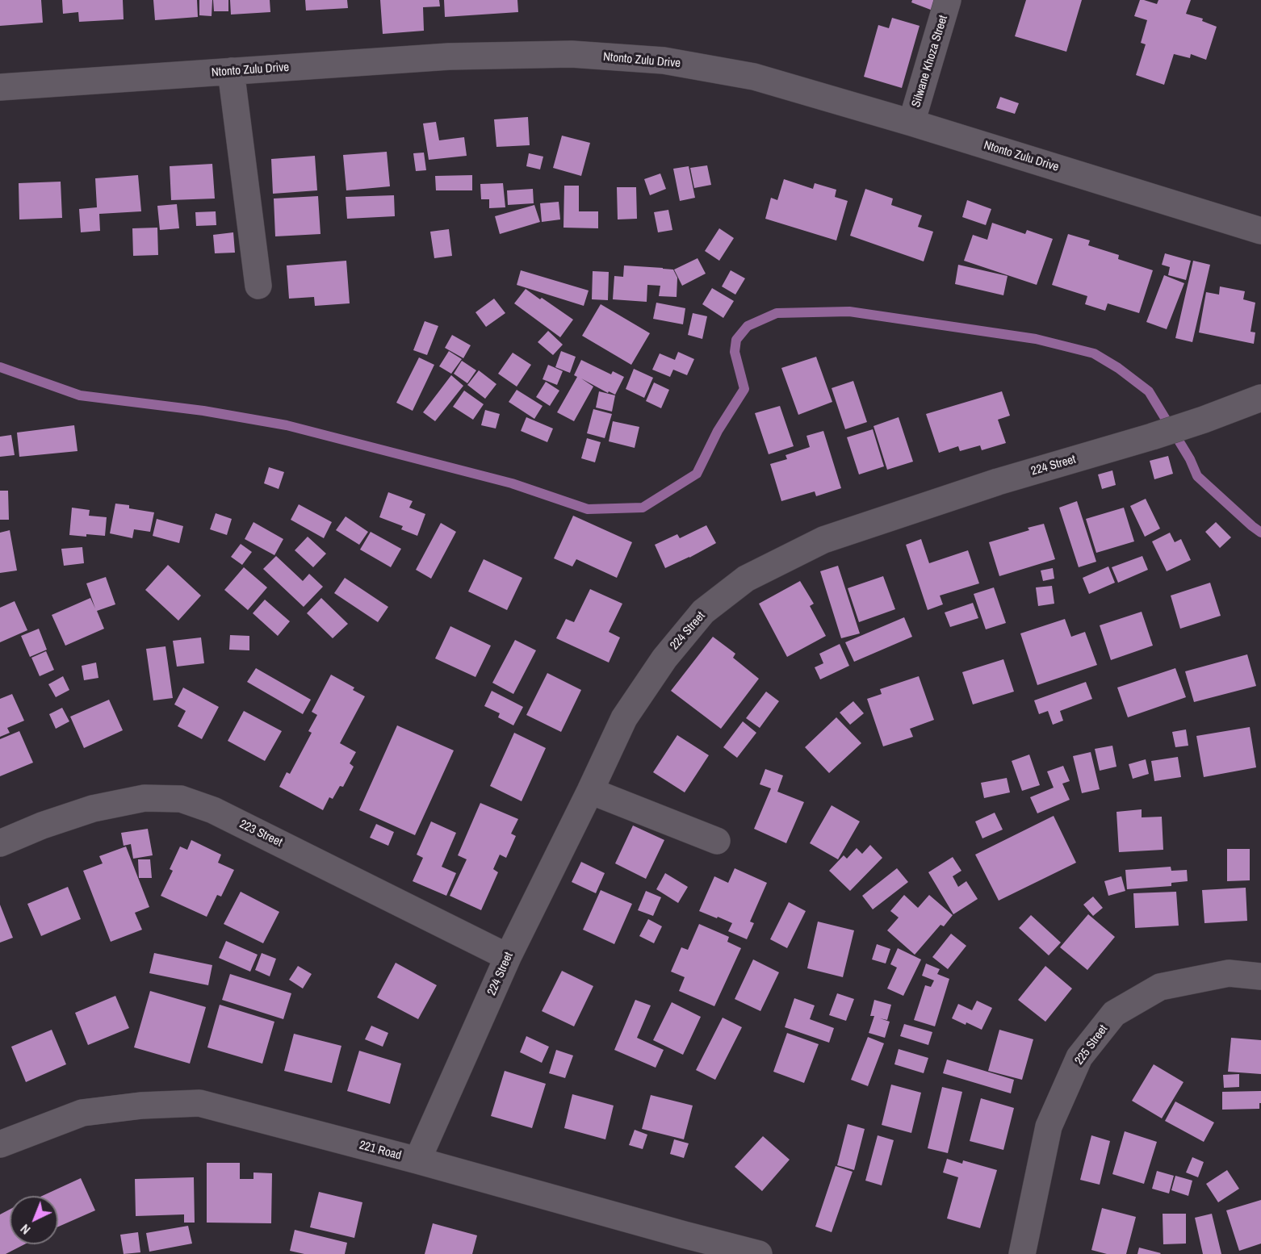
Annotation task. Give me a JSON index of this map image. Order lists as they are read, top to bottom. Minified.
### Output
{"streets":{"street":["Ntonto Zulu Drive","Silwane Khoza Street","224 Street","223 Street","225 Street","221 Road"]},"crossings":[["Ntonto Zulu Drive","Silwane Khoza Street"],["224 Street","223 Street"],["224 Street","221 Road"]],"north":"bottom left"}
